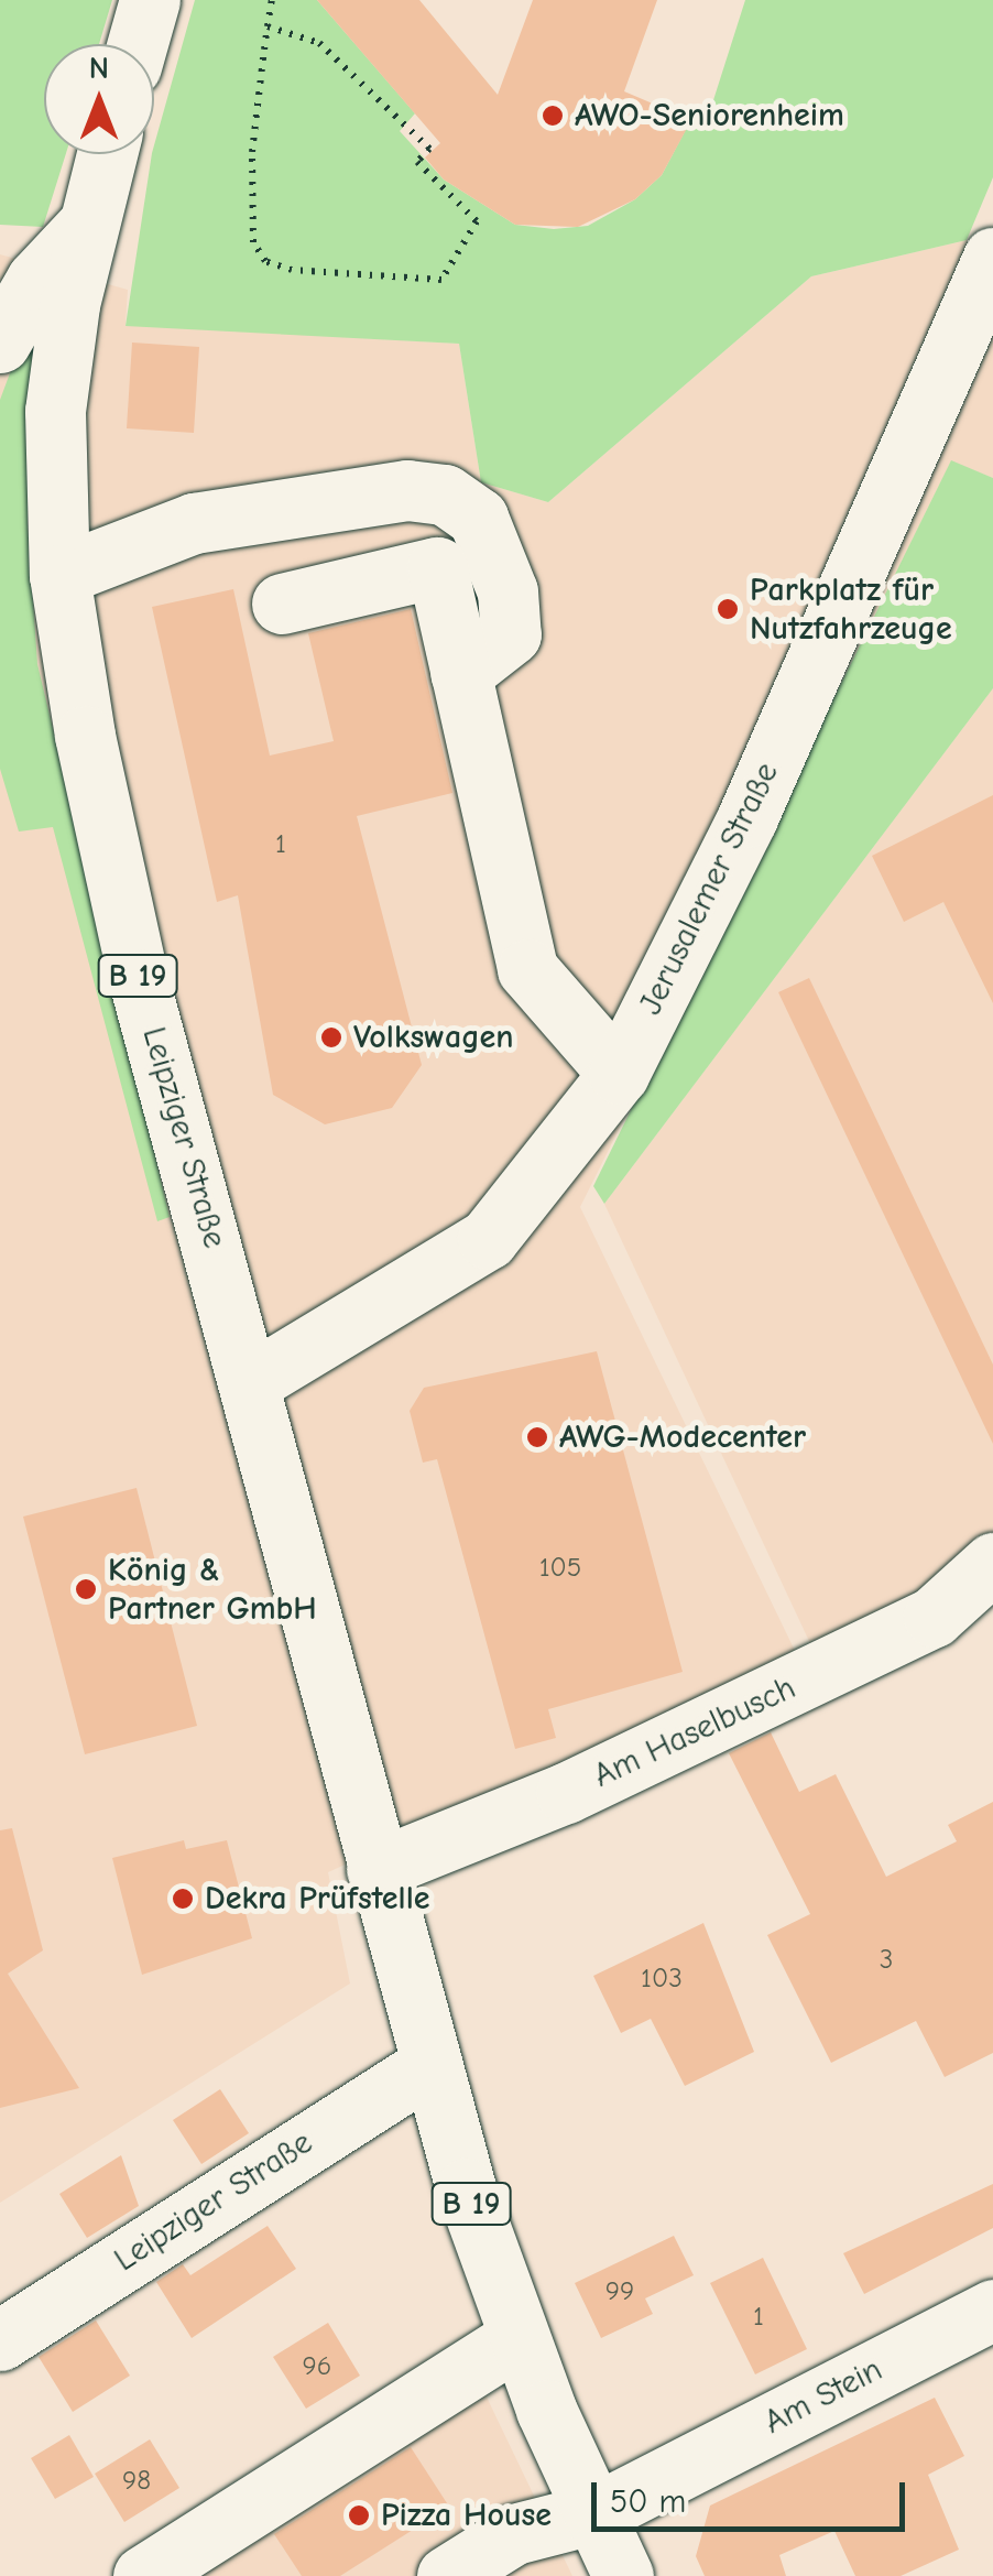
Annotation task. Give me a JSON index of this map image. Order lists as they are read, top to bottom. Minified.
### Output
{"streets":{"street":["Jerusalemer Straße","B 19","Leipziger Straße","Am Haselbusch","Am Stein"]},"crossings":[["Jerusalemer Straße","Leipziger Straße"],["Leipziger Straße","Am Haselbusch"],["Leipziger Straße","Am Stein"]],"places":["AWO-Seniorenheim","Parkplatz für Nutzfahrzeuge","Volkswagen","AWG-Modecenter","König & Partner GmbH","Dekra Prüfstelle","Pizza House"],"house_numbers":["1","105","3","103","99","1","96","98"],"scale_bar":"50 m","north":"top"}
